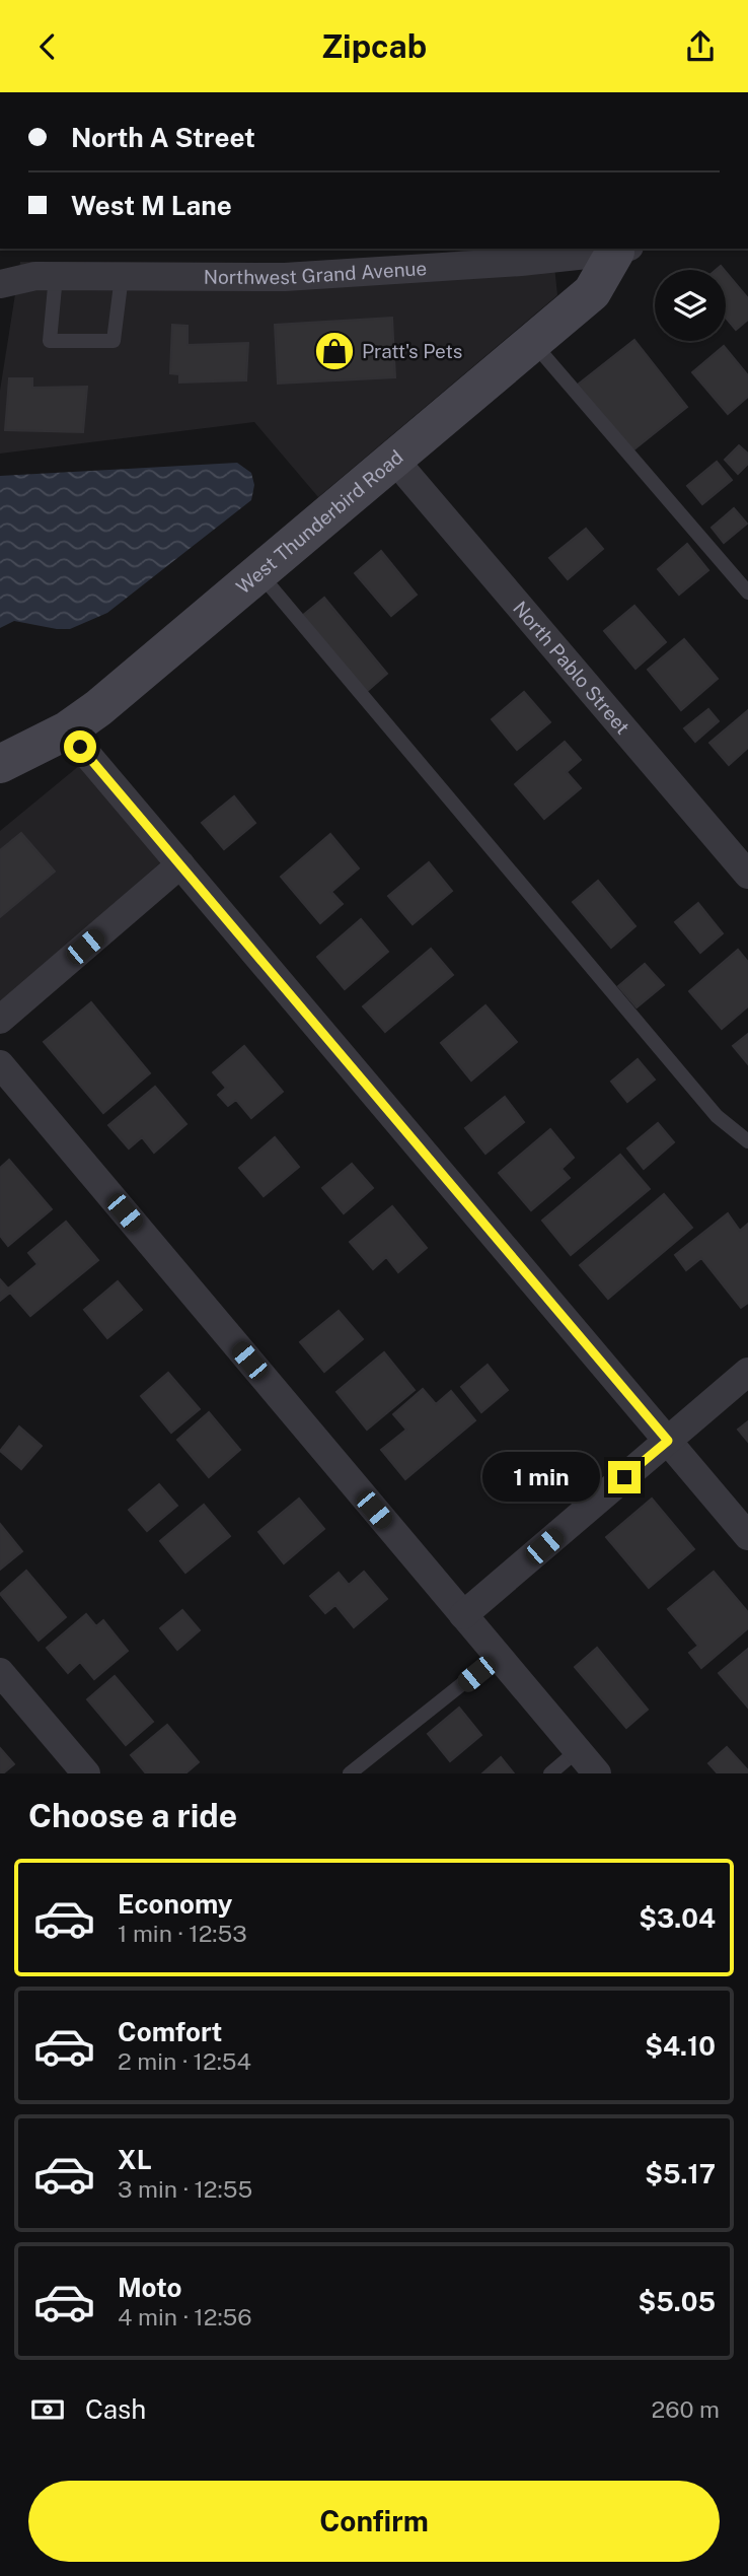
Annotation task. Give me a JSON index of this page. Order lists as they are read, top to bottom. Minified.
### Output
{"streets":{"street":["Northwest Grand Avenue","West Thunderbird Road","North Pablo Street"]},"crossings":[["Northwest Grand Avenue","West Thunderbird Road"],["West Thunderbird Road","North Pablo Street"]],"places":{"shop":["Pratt's Pets"]},"page":{"header":"Zipcab","banner":["North A Street","West M Lane"],"bubble":"1 min","heading":"Choose a ride","list":[{"name":"Economy","note":"1 min · 12:53","value":"$3.04"},{"name":"Comfort","note":"2 min · 12:54","value":"$4.10"},{"name":"XL","note":"3 min · 12:55","value":"$5.17"},{"name":"Moto","note":"4 min · 12:56","value":"$5.05"}],"pay":["Cash","260 m"],"buttons":"Confirm"}}
